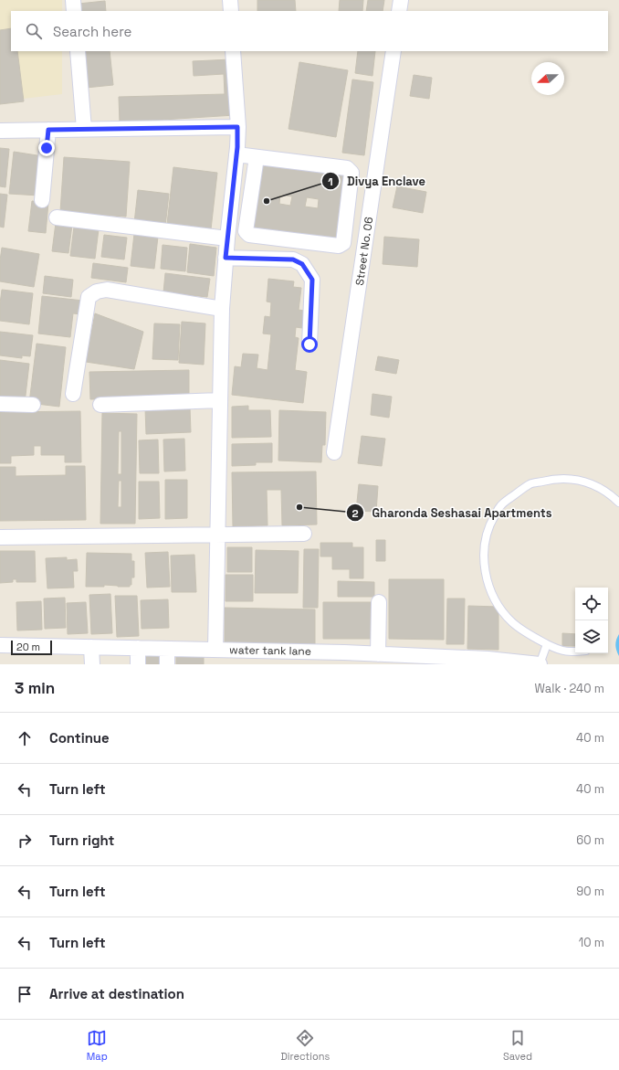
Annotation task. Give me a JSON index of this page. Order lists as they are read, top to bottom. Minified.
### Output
{"streets":{"street":["Street No. 06","water tank lane"]},"places":["Divya Enclave","Gharonda Seshasai Apartments"],"scale_bar":"20 m","north":"left","page":{"search":"Search here","scale":"20 m","heading":["3 min","Walk · 240 m"],"list":[["Continue","40 m"],["Turn left","40 m"],["Turn right","60 m"],["Turn left","90 m"],["Turn left","10 m"],"Arrive at destination"],"nav":["Map","Directions","Saved"]}}
